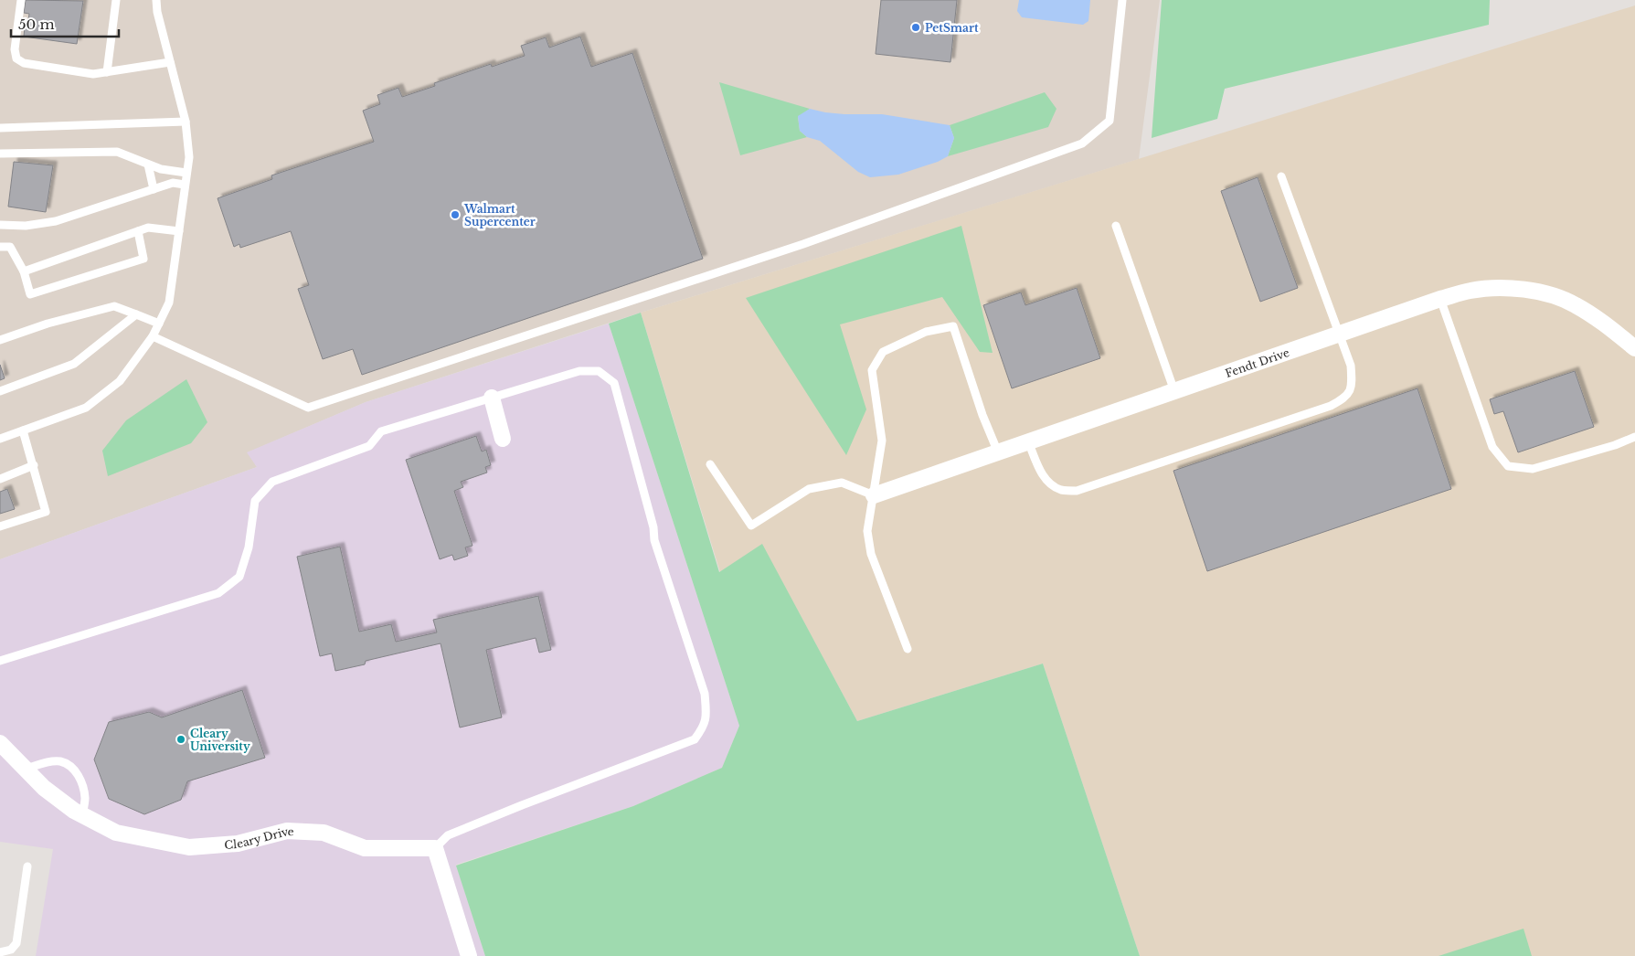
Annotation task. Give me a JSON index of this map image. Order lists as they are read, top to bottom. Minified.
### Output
{"streets":{"street":["Fendt Drive","Cleary Drive"]},"places":["PetSmart","Walmart Supercenter","Cleary University"],"scale_bar":"50 m"}
